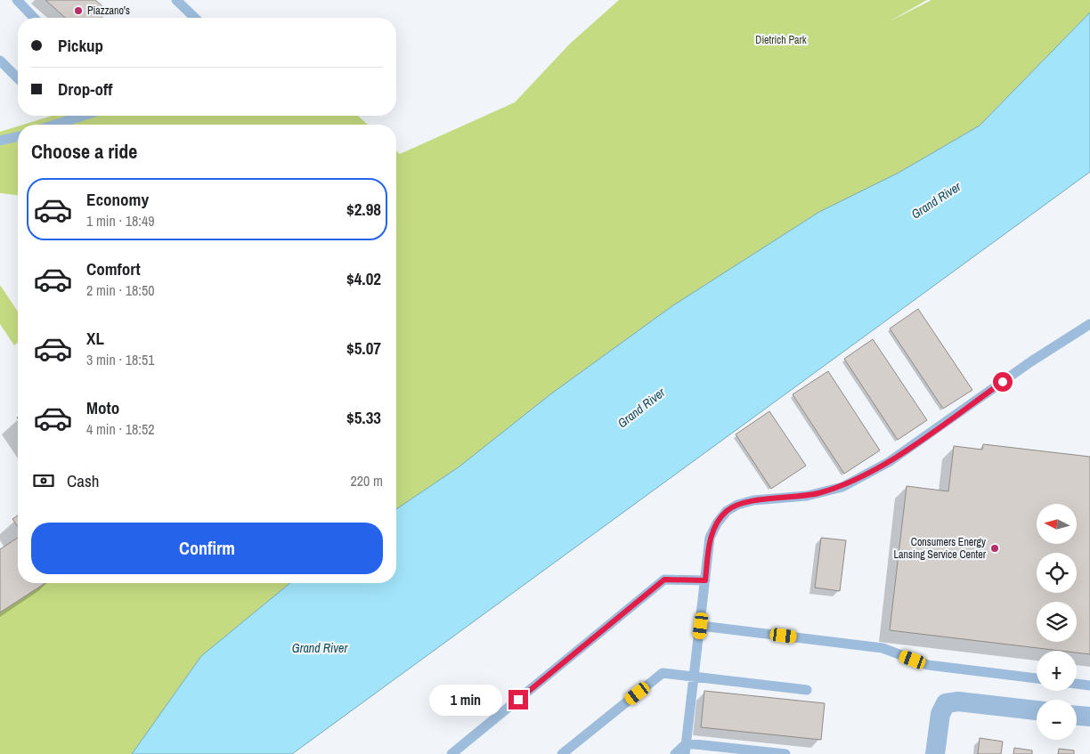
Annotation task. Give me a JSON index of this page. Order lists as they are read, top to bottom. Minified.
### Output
{"water":["Grand River"],"parks":["Dietrich Park"],"places":["Piazzano's","Consumers Energy Lansing Service Center"],"north":"left","page":{"banner":["Pickup","Drop-off"],"heading":"Choose a ride","list":[{"name":"Economy","note":"1 min · 18:49","value":"$2.98"},{"name":"Comfort","note":"2 min · 18:50","value":"$4.02"},{"name":"XL","note":"3 min · 18:51","value":"$5.07"},{"name":"Moto","note":"4 min · 18:52","value":"$5.33"}],"pay":["Cash","220 m"],"map_buttons":["+","−"],"buttons":"Confirm","bubble":"1 min"}}
